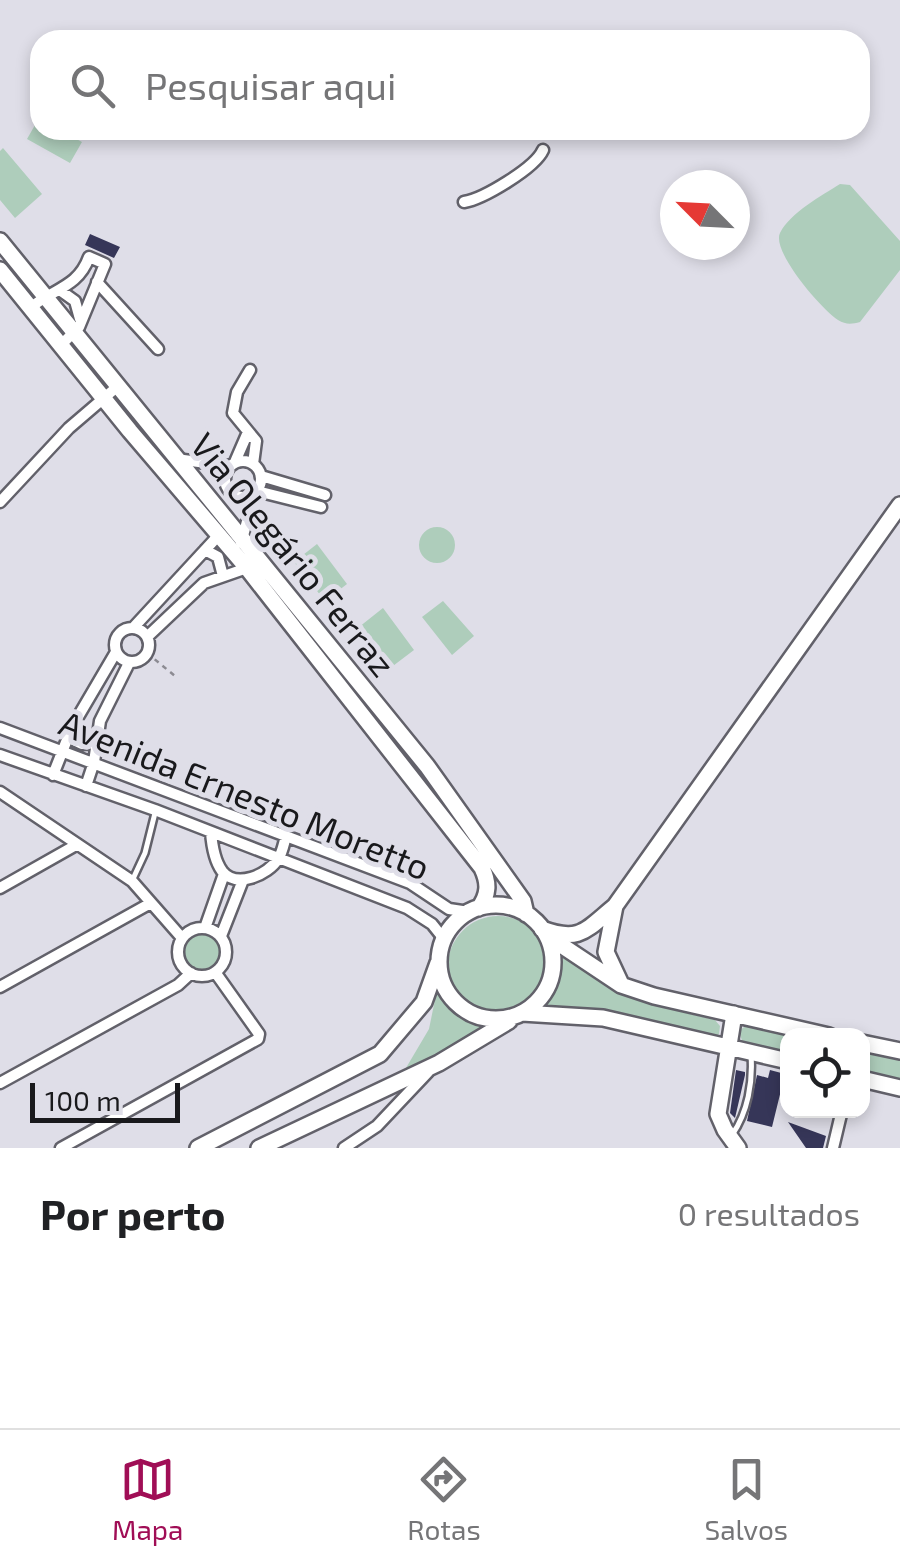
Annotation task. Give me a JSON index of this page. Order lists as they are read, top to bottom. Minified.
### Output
{"streets":{"main road":["Via Olegário Ferraz"],"street":["Avenida Ernesto Moretto"]},"crossings":[["Via Olegário Ferraz","Avenida Ernesto Moretto"]],"scale_bar":"100 m","north":"top left","page":{"search":"Pesquisar aqui","scale":"100 m","heading":["Por perto","0 resultados"],"nav":["Mapa","Rotas","Salvos"]}}
